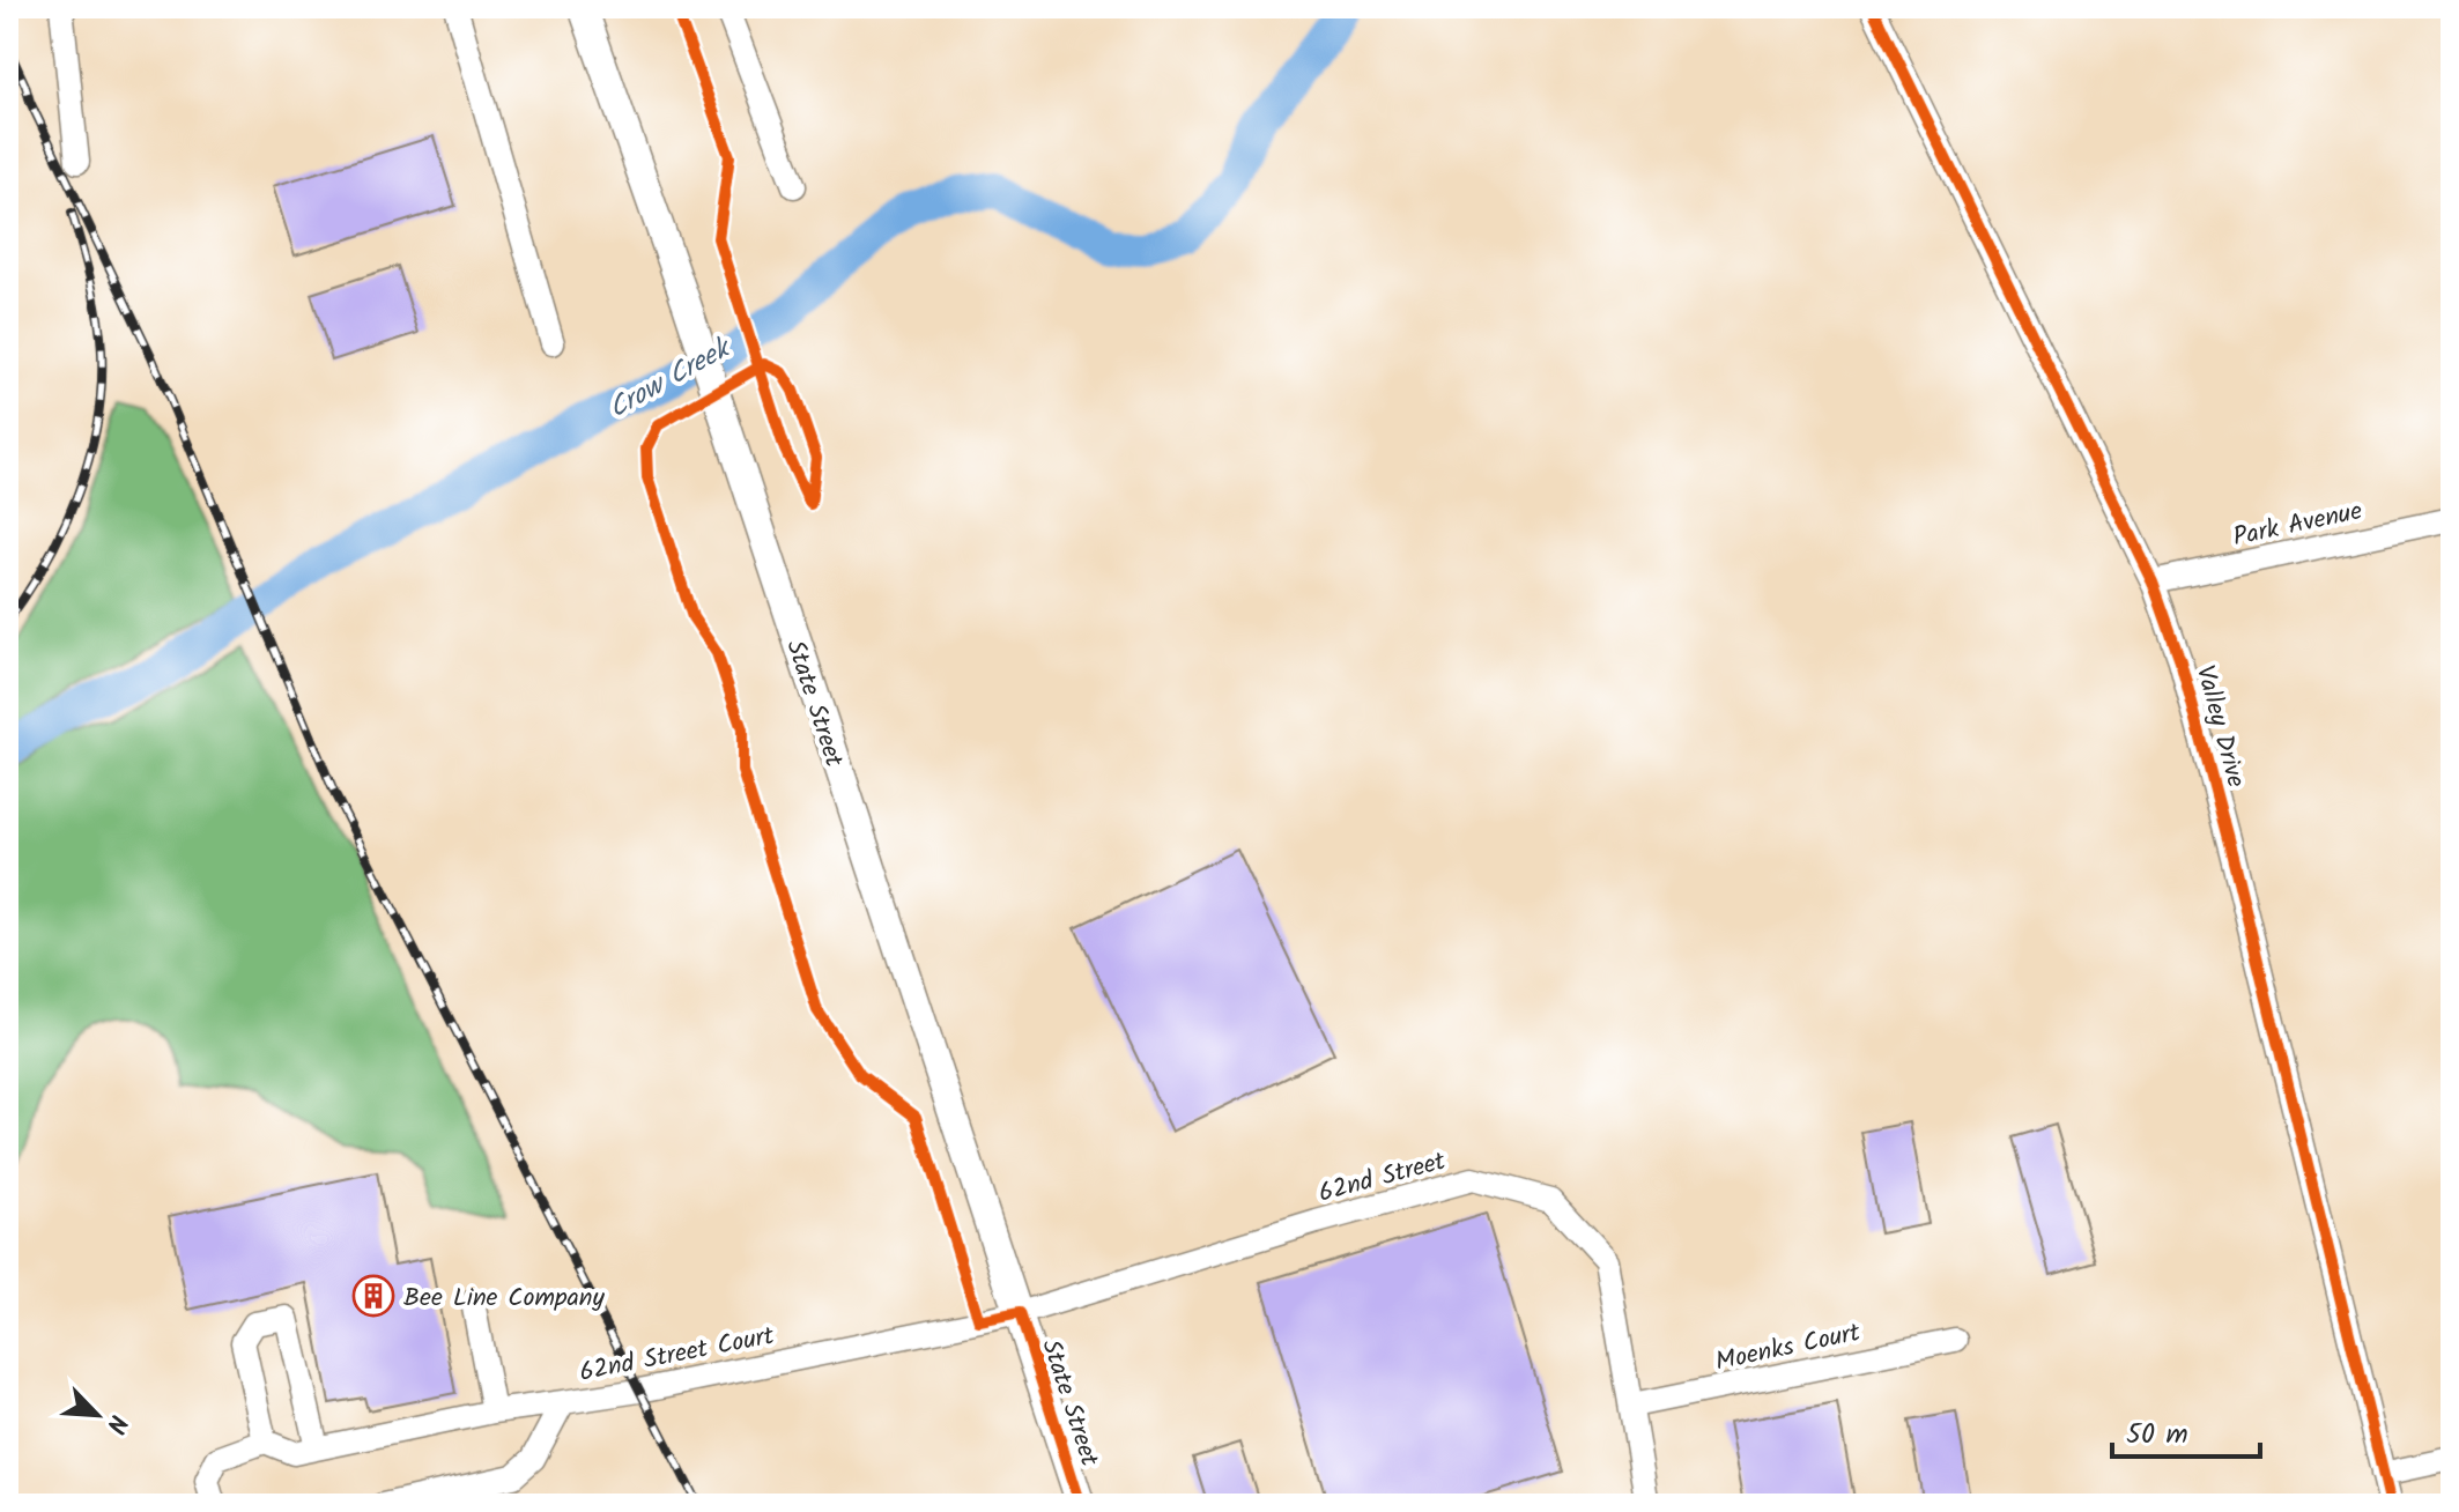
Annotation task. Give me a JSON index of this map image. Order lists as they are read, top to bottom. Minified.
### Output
{"streets":{"main road":["State Street"],"street":["Park Avenue","Valley Drive","62nd Street","Moenks Court","62nd Street Court"]},"crossings":[["Park Avenue","Valley Drive"],["State Street","62nd Street"],["State Street","62nd Street Court"],["62nd Street","Moenks Court"],["62nd Street","62nd Street Court"]],"water":["Crow Creek"],"places":{"building":["Bee Line Company"]},"scale_bar":"50 m","north":"bottom right"}
